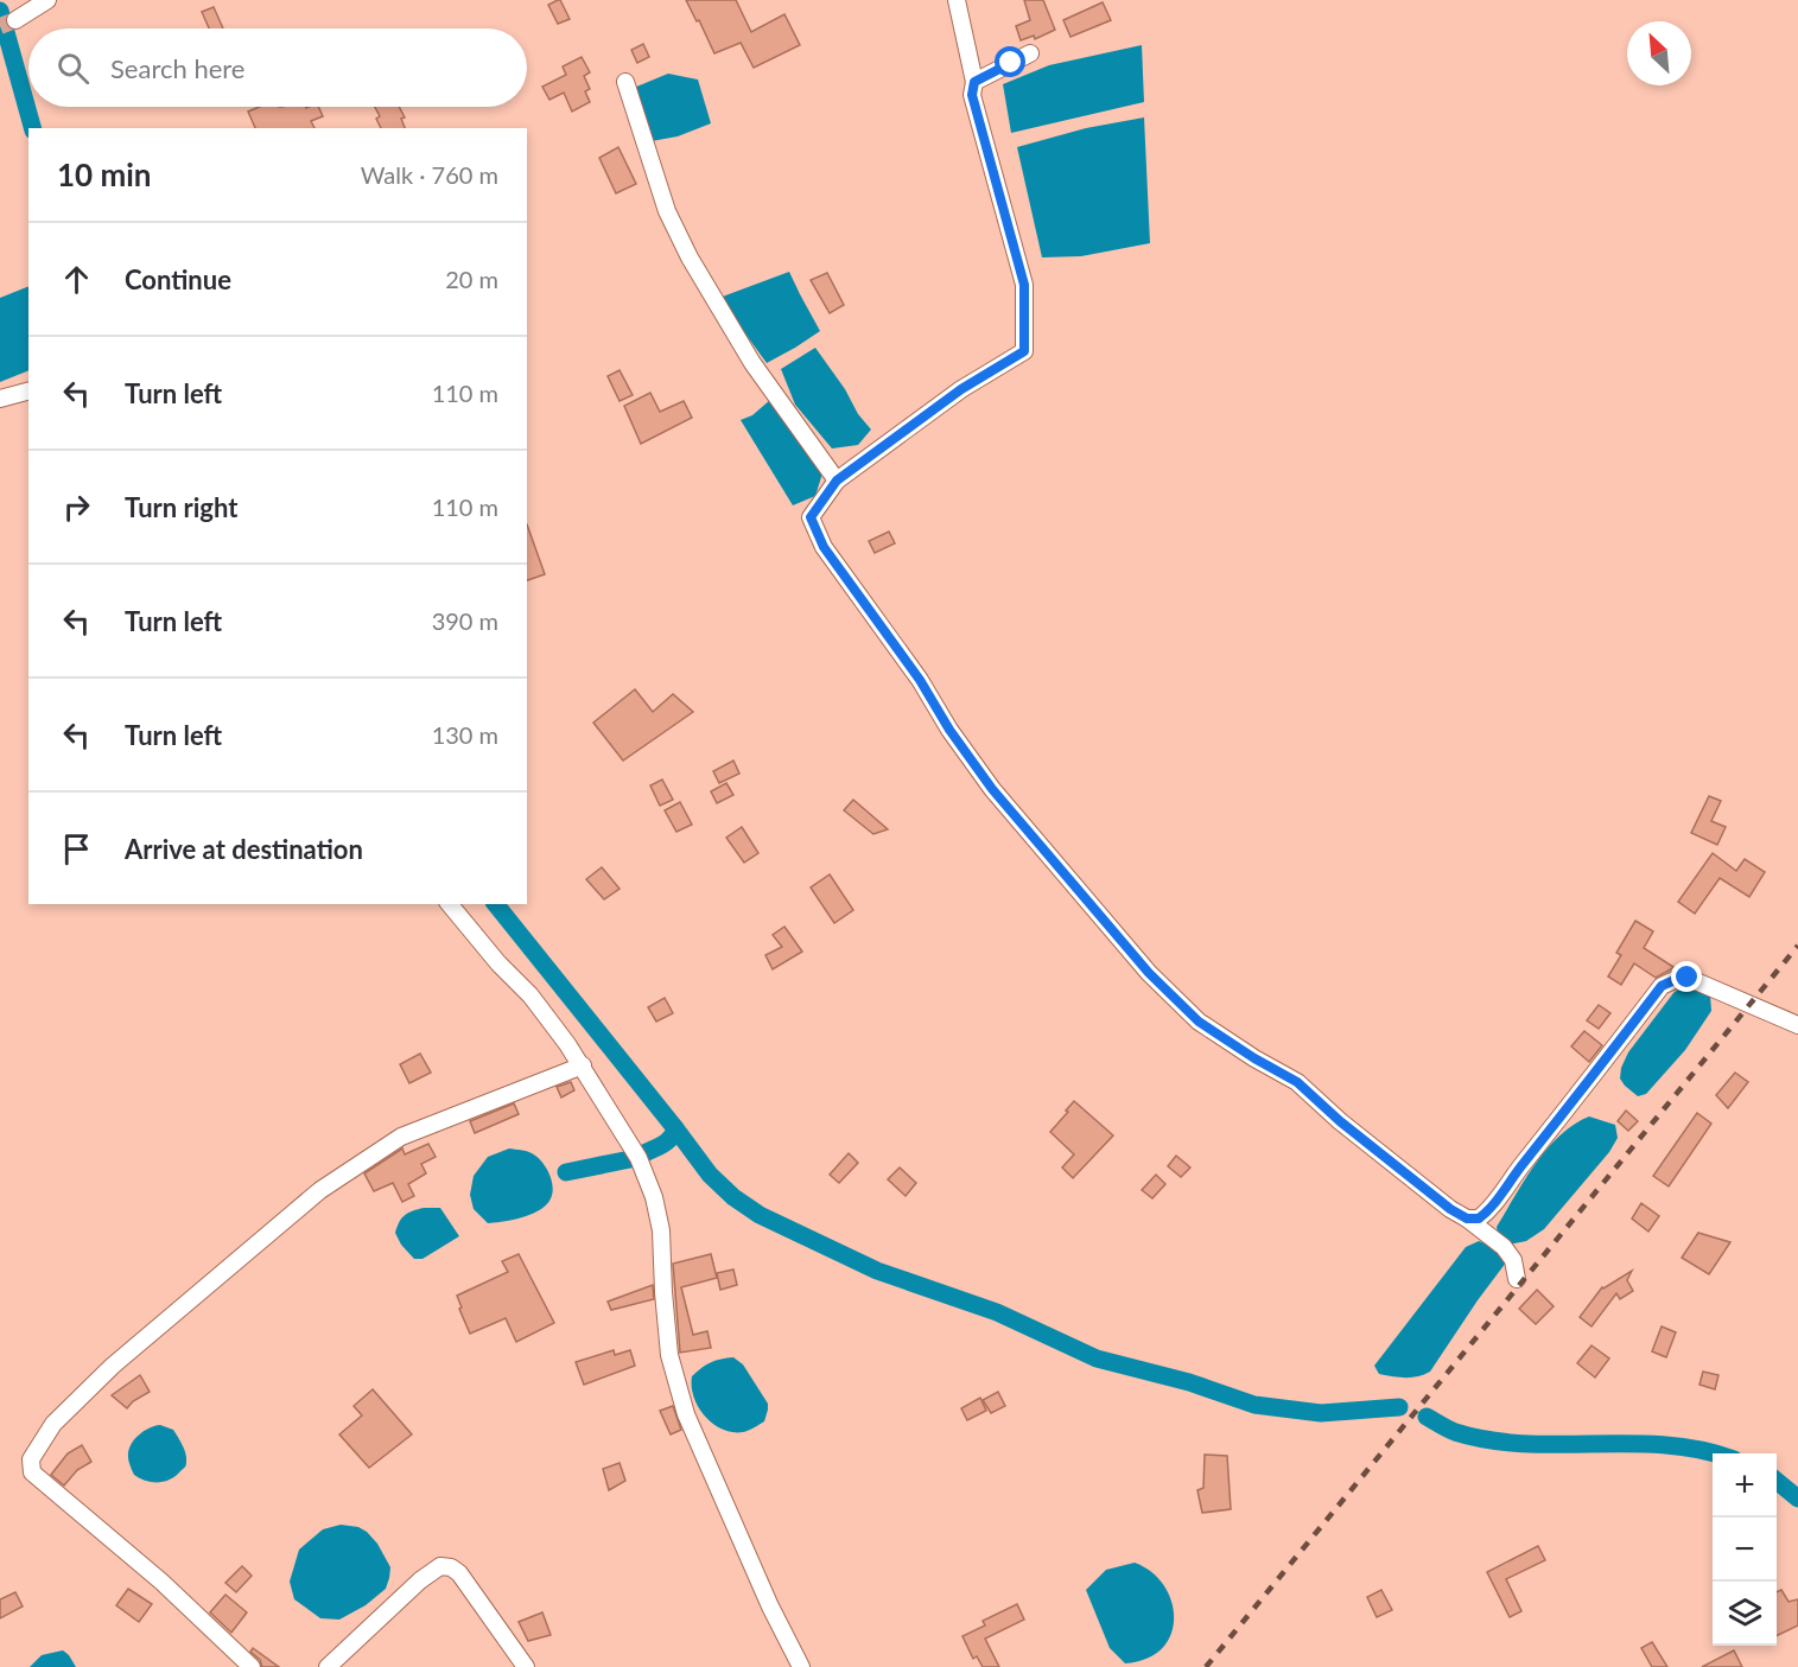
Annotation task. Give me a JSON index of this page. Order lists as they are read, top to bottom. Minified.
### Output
{"north":"top left","page":{"search":"Search here","heading":["10 min","Walk · 760 m"],"list":[["Continue","20 m"],["Turn left","110 m"],["Turn right","110 m"],["Turn left","390 m"],["Turn left","130 m"],"Arrive at destination"],"map_buttons":["+","−"]}}
